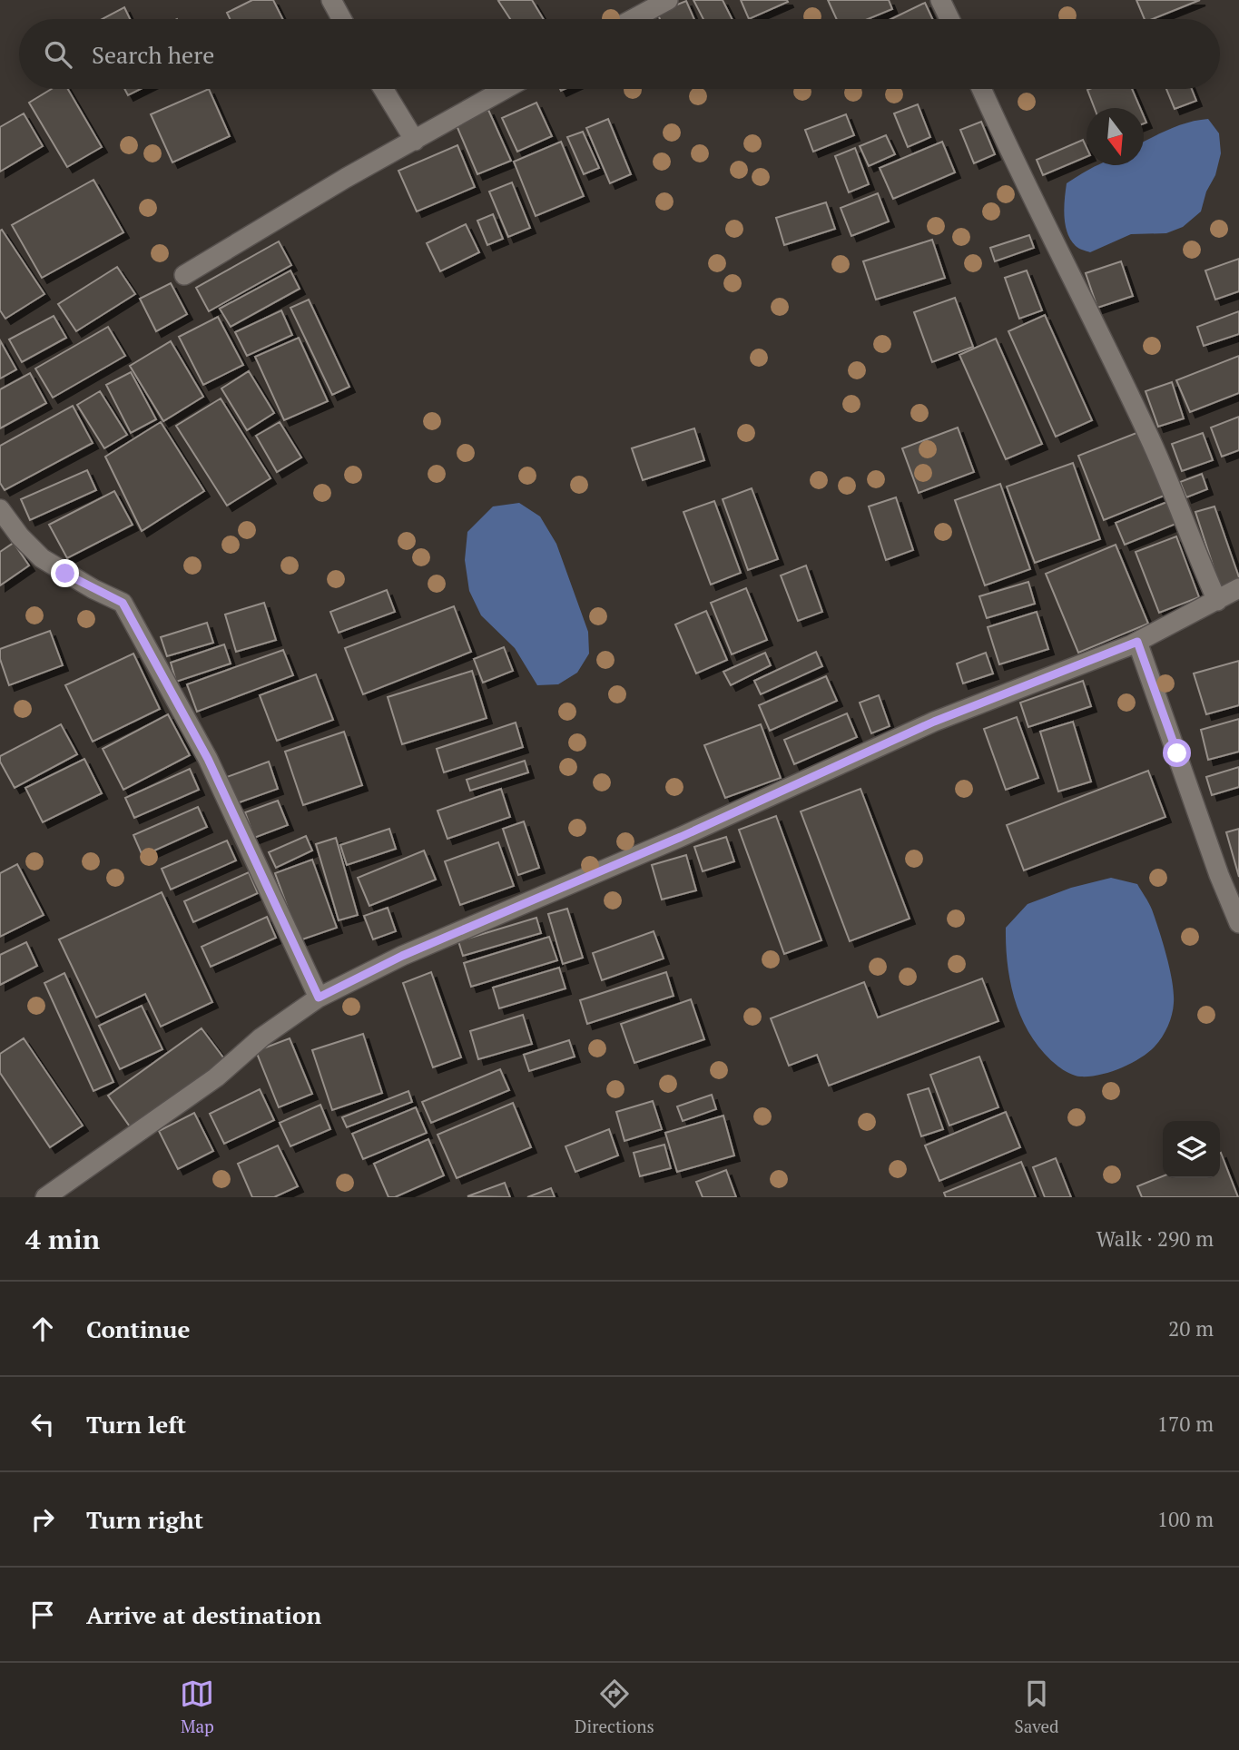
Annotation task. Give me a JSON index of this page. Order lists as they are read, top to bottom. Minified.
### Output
{"north":"bottom","page":{"search":"Search here","heading":["4 min","Walk · 290 m"],"list":[["Continue","20 m"],["Turn left","170 m"],["Turn right","100 m"],"Arrive at destination"],"nav":["Map","Directions","Saved"]}}
